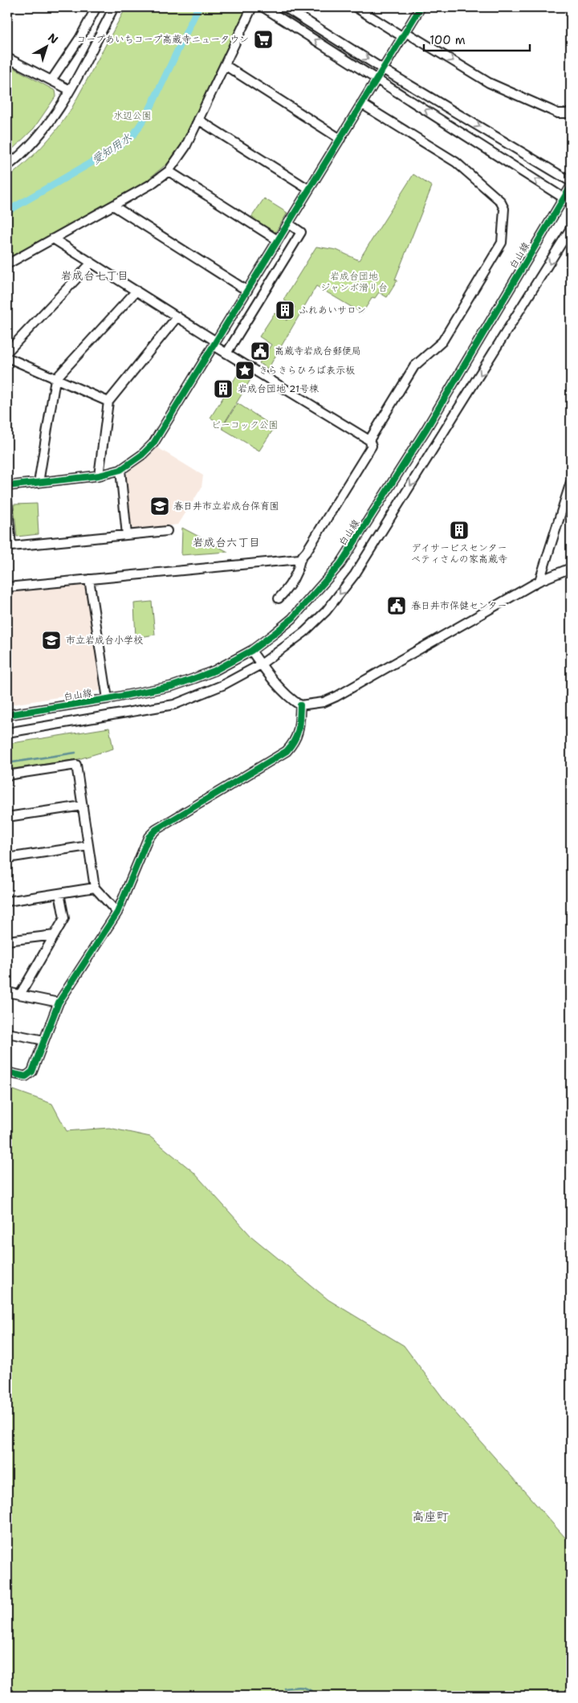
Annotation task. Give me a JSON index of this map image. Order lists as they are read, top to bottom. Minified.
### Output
{"streets":{"street":["白山線"]},"districts":["岩成台七丁目","岩成台六丁目","高座町"],"water":["愛知用水"],"parks":["水辺公園","岩成台団地 ジャンボ滑り台","ピーコック公園"],"places":{"supermarket":["コープあいちコープ高蔵寺ニュータウン"],"building":["ふれあいサロン","岩成台団地 21号棟","デイサービスセンター ベティさんの家高蔵寺"],"public building":["高蔵寺岩成台郵便局","春日井市保健センター"],"place":["きらきらひろば表示板"],"school or university":["春日井市立岩成台保育園","市立岩成台小学校"]},"scale_bar":"100 m","north":"top right"}
